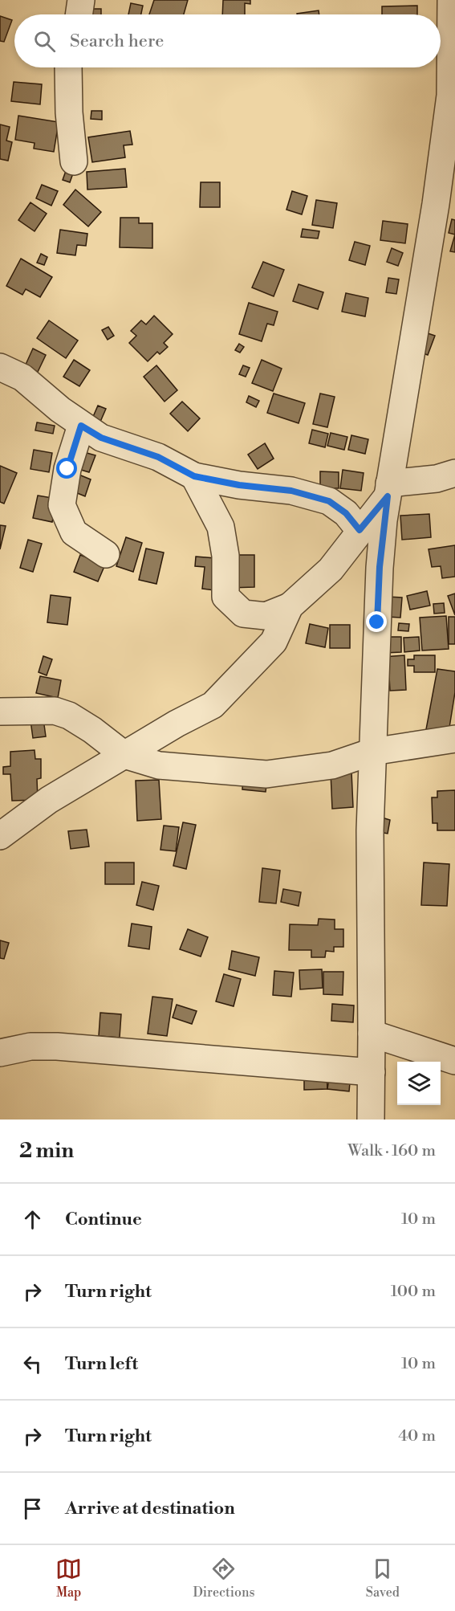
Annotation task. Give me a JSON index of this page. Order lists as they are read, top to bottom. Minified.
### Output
{"page":{"search":"Search here","heading":["2 min","Walk · 160 m"],"list":[["Continue","10 m"],["Turn right","100 m"],["Turn left","10 m"],["Turn right","40 m"],"Arrive at destination"],"nav":["Map","Directions","Saved"]}}
